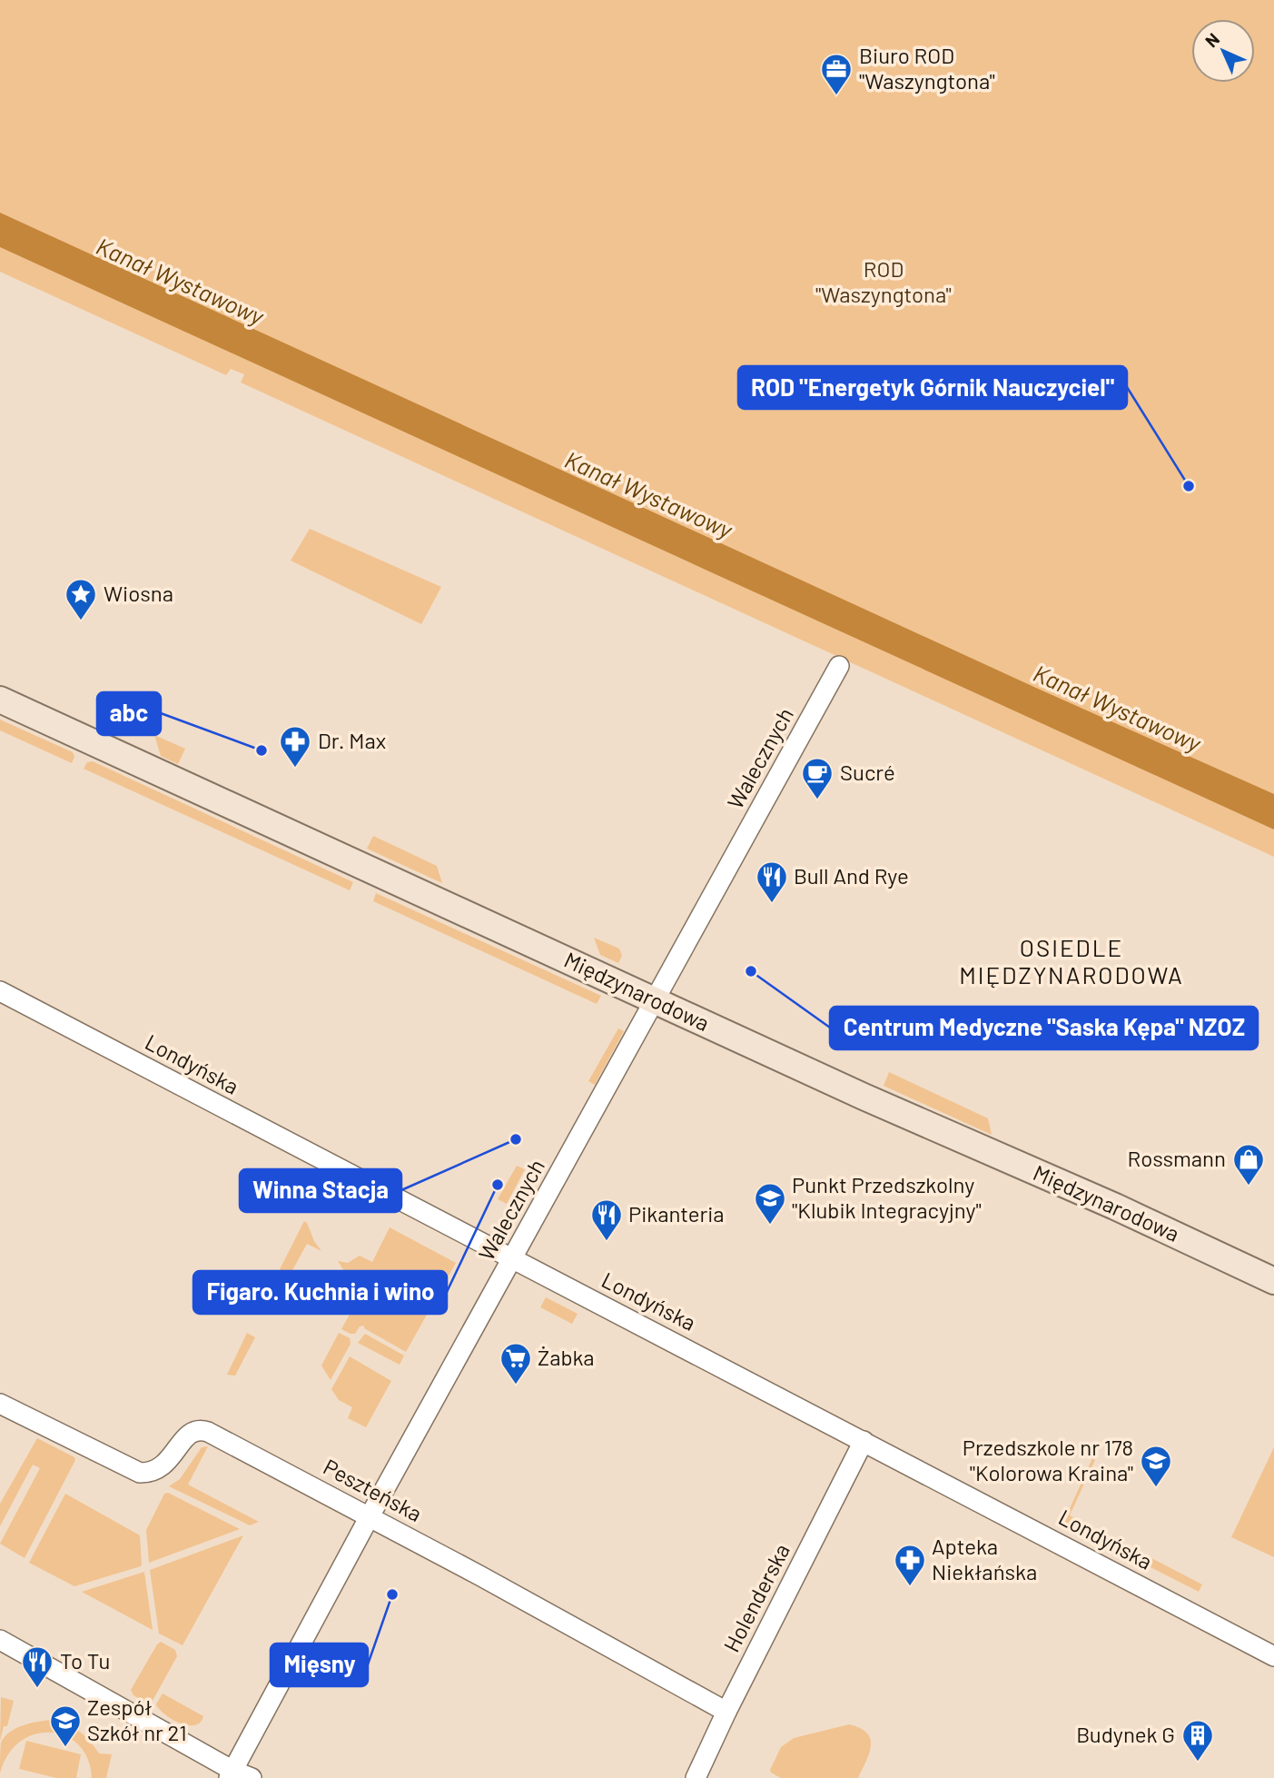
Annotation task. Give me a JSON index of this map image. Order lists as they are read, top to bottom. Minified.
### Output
{"streets":{"street":["Walecznych","Międzynarodowa","Londyńska","Peszteńska","Holenderska"]},"crossings":[["Walecznych","Międzynarodowa"],["Walecznych","Londyńska"],["Walecznych","Peszteńska"],["Londyńska","Holenderska"],["Peszteńska","Holenderska"]],"districts":["OSIEDLE MIĘDZYNARODOWA"],"water":["Kanał Wystawowy"],"parks":["ROD \"Waszyngtona\""],"places":{"office":["Biuro ROD \"Waszyngtona\""],"other":["ROD \"Energetyk Górnik Nauczyciel\"","abc","Centrum Medyczne \"Saska Kępa\" NZOZ","Winna Stacja","Figaro. Kuchnia i wino","Mięsny"],"place":["Wiosna"],"pharmacy":["Dr. Max","Apteka Niekłańska"],"cafe":["Sucré"],"restaurant":["Bull And Rye","Pikanteria","To Tu"],"shop":["Rossmann"],"school or university":["Punkt Przedszkolny \"Klubik Integracyjny\"","Przedszkole nr 178 \"Kolorowa Kraina\"","Zespół Szkół nr 21"],"supermarket":["Żabka"],"building":["Budynek G"]},"north":"top left"}
